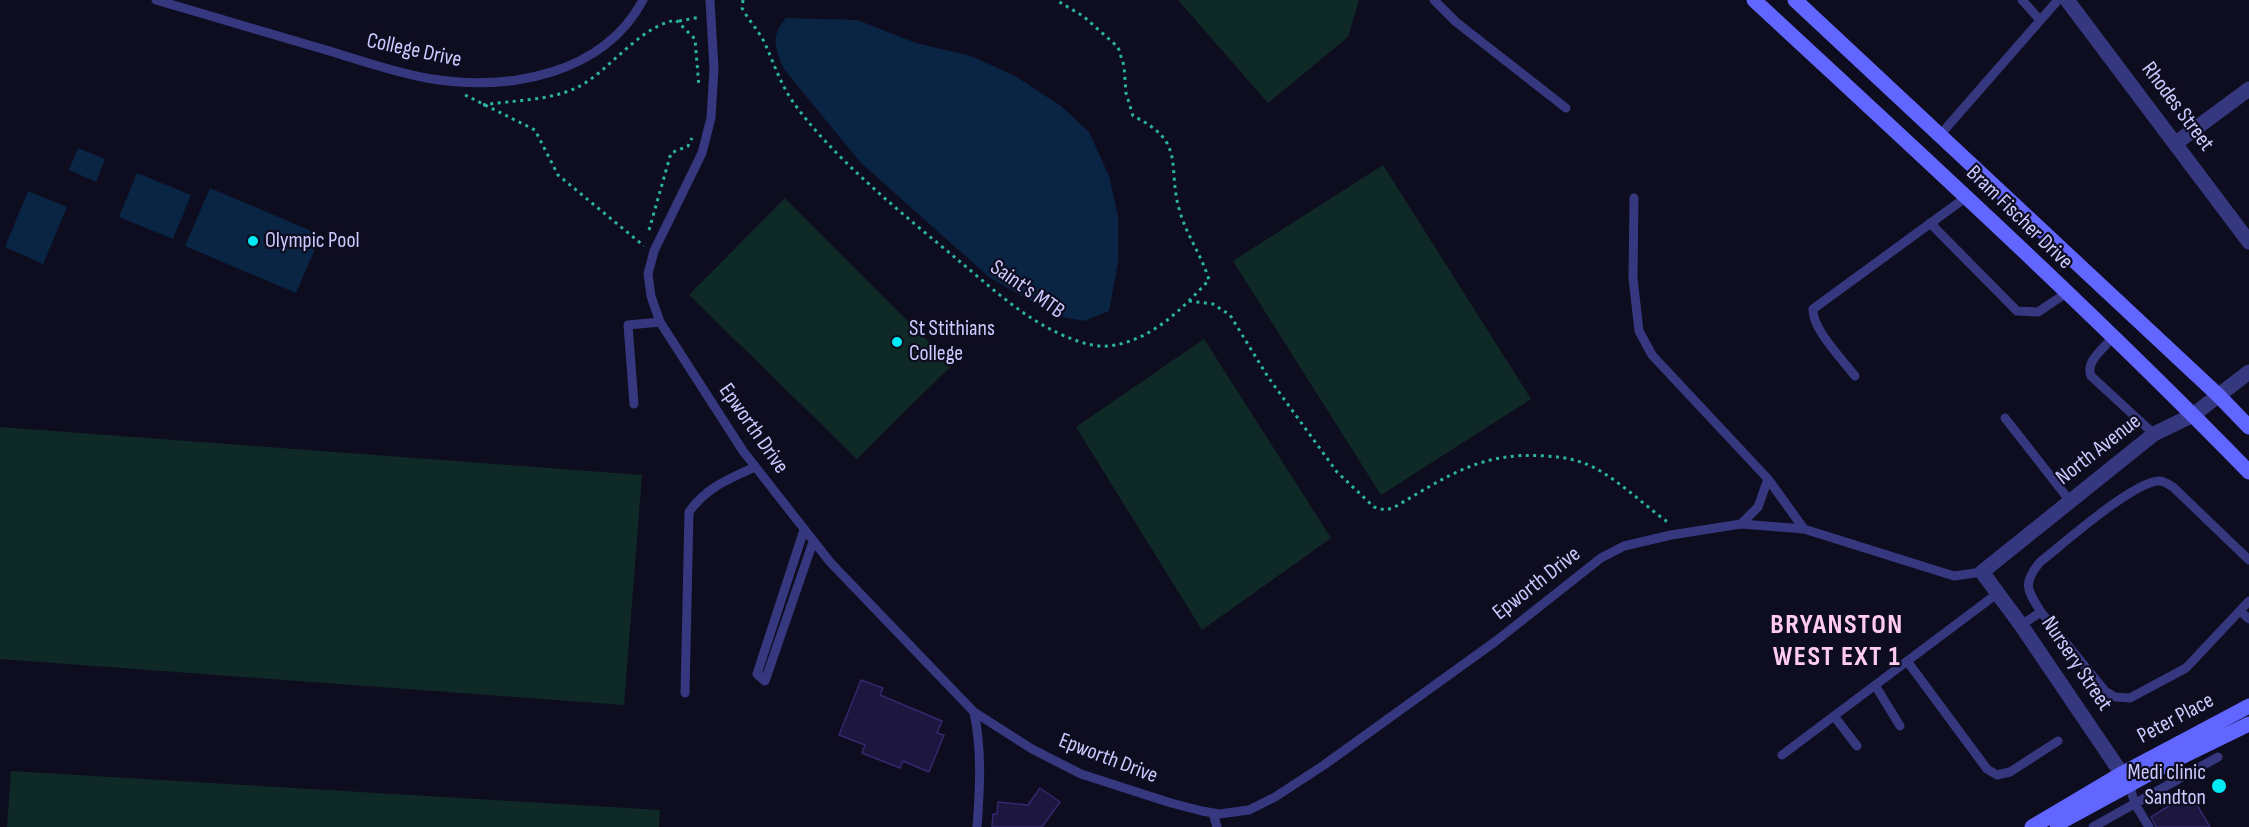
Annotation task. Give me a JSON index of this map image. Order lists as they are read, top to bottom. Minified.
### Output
{"streets":{"main road":["Bram Fischer Drive","Peter Place"],"street":["Rhodes Street","North Avenue","Nursery Street"],"lane":["College Drive","Epworth Drive"],"path":["Saint's MTB"]},"crossings":[["Bram Fischer Drive","North Avenue"],["Epworth Drive","North Avenue"],["Epworth Drive","Nursery Street"],["North Avenue","Nursery Street"],["Nursery Street","Peter Place"]],"districts":["BRYANSTON WEST EXT 1"],"places":["Olympic Pool","St Stithians College","Medi clinic Sandton"]}
